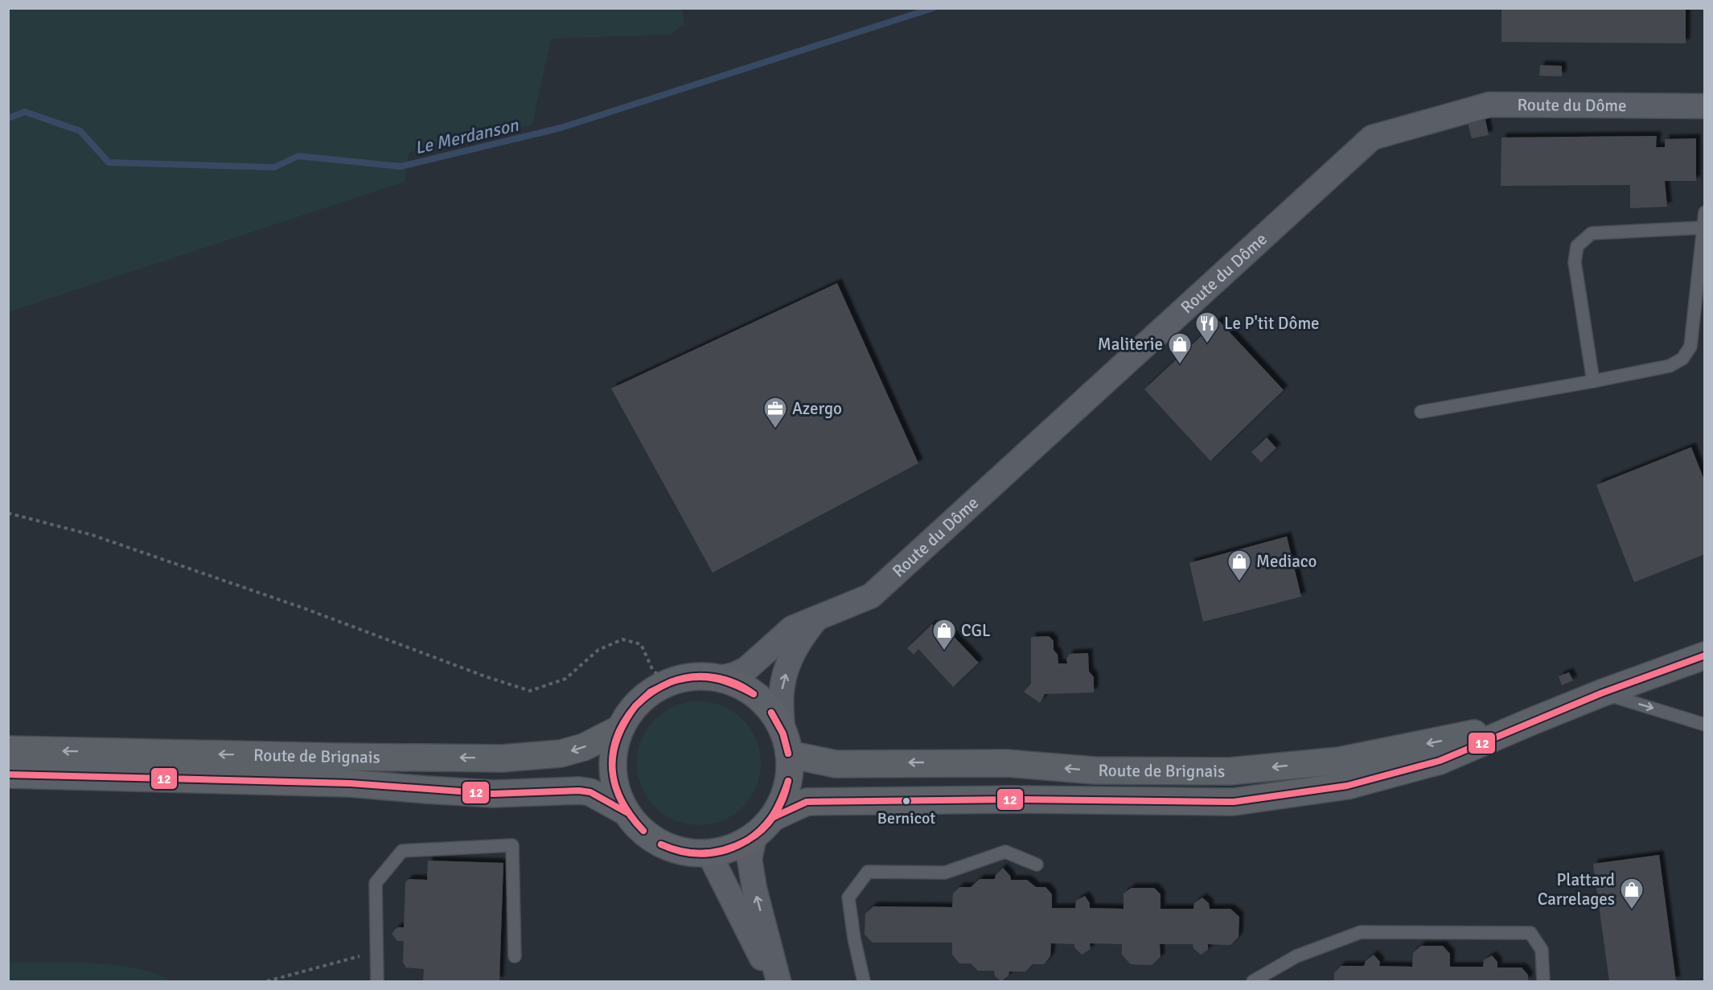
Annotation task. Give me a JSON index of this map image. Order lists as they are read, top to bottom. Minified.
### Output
{"streets":{"main road":["Route de Brignais"],"street":["Route du Dôme"]},"water":["Le Merdanson"],"places":{"restaurant":["Le P'tit Dôme"],"shop":["Maliterie","Mediaco","CGL","Plattard Carrelages"],"office":["Azergo"],"other":["Bernicot"]},"lines":["transit line 12"]}
